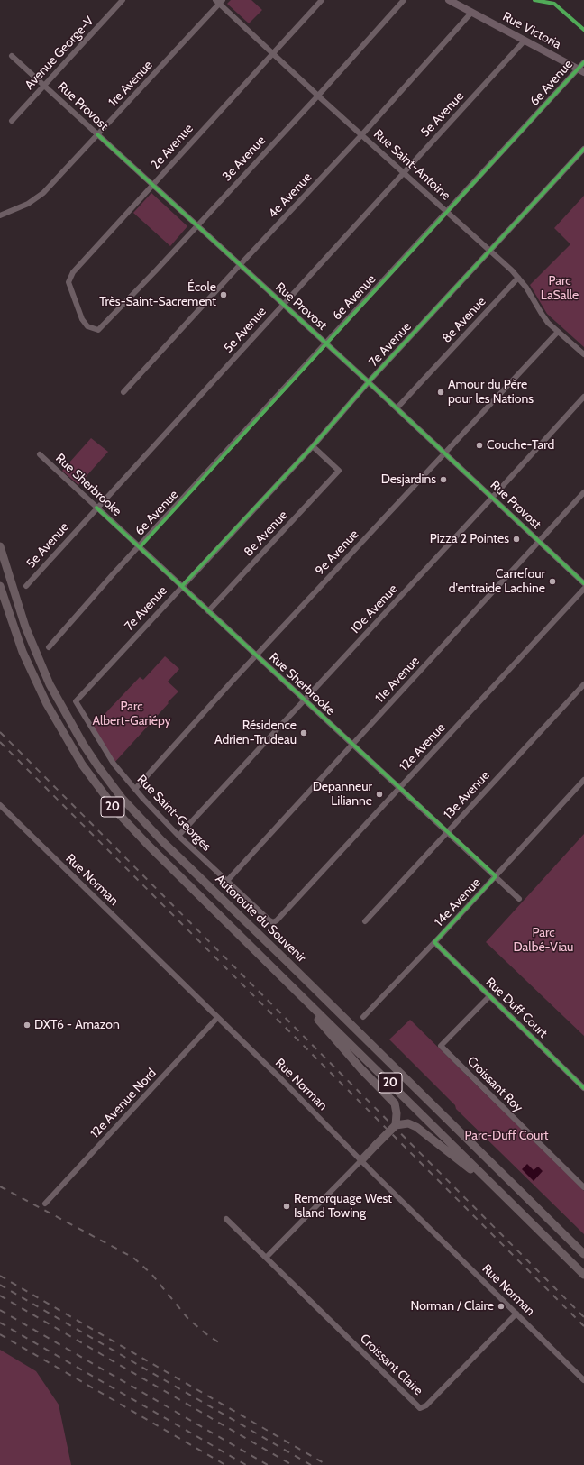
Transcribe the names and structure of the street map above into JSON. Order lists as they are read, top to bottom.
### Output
{
  "streets": {
    "highway": ["20", "Autoroute du Souvenir"],
    "main road": ["Rue Victoria"],
    "street": [
      "Avenue George-V",
      "6e Avenue",
      "1re Avenue",
      "Rue Provost",
      "5e Avenue",
      "2e Avenue",
      "3e Avenue",
      "Rue Saint-Antoine",
      "4e Avenue",
      "8e Avenue",
      "7e Avenue",
      "Rue Sherbrooke",
      "9e Avenue",
      "10e Avenue",
      "11e Avenue",
      "12e Avenue",
      "13e Avenue",
      "Rue Saint-Georges",
      "Rue Norman",
      "14e Avenue",
      "Rue Duff Court",
      "Croissant Roy",
      "12e Avenue Nord",
      "Croissant Claire"
    ]
  },
  "crossings": [
    ["Rue Victoria", "6e Avenue"],
    ["Rue Victoria", "5e Avenue"],
    ["Rue Victoria", "4e Avenue"],
    ["Avenue George-V", "Rue Provost"],
    ["6e Avenue", "Rue Provost"],
    ["6e Avenue", "Rue Saint-Antoine"],
    ["6e Avenue", "Rue Sherbrooke"],
    ["1re Avenue", "Rue Provost"],
    ["1re Avenue", "Rue Saint-Antoine"],
    ["Rue Provost", "5e Avenue"],
    ["Rue Provost", "2e Avenue"],
    ["Rue Provost", "3e Avenue"],
    ["Rue Provost", "4e Avenue"],
    ["Rue Provost", "8e Avenue"],
    ["Rue Provost", "7e Avenue"],
    ["Rue Provost", "9e Avenue"],
    ["Rue Provost", "10e Avenue"],
    ["Rue Provost", "11e Avenue"],
    ["5e Avenue", "Rue Saint-Antoine"],
    ["5e Avenue", "Rue Sherbrooke"],
    ["2e Avenue", "3e Avenue"],
    ["2e Avenue", "Rue Saint-Antoine"],
    ["3e Avenue", "Rue Saint-Antoine"],
    ["Rue Saint-Antoine", "4e Avenue"],
    ["Rue Saint-Antoine", "8e Avenue"],
    ["Rue Saint-Antoine", "7e Avenue"],
    ["Rue Saint-Antoine", "9e Avenue"],
    ["8e Avenue", "7e Avenue"],
    ["8e Avenue", "Rue Sherbrooke"],
    ["7e Avenue", "Rue Sherbrooke"],
    ["7e Avenue", "Rue Saint-Georges"],
    ["Rue Sherbrooke", "9e Avenue"],
    ["Rue Sherbrooke", "10e Avenue"],
    ["Rue Sherbrooke", "11e Avenue"],
    ["Rue Sherbrooke", "12e Avenue"],
    ["Rue Sherbrooke", "13e Avenue"],
    ["Rue Sherbrooke", "14e Avenue"],
    ["9e Avenue", "Rue Saint-Georges"],
    ["10e Avenue", "Rue Saint-Georges"],
    ["11e Avenue", "Rue Saint-Georges"],
    ["12e Avenue", "Rue Saint-Georges"],
    ["Rue Norman", "12e Avenue Nord"],
    ["Rue Norman", "Croissant Claire"],
    ["14e Avenue", "Rue Duff Court"],
    ["Rue Duff Court", "Croissant Roy"]
  ],
  "parks": [
    "Parc LaSalle",
    "Parc Albert-Gariépy",
    "Parc Dalbé-Viau",
    "Parc-Duff Court"
  ],
  "places": [
    "École Très-Saint-Sacrement",
    "Amour du Père pour les Nations",
    "Couche-Tard",
    "Desjardins",
    "Pizza 2 Pointes",
    "Carrefour d'entraide Lachine",
    "Résidence Adrien-Trudeau",
    "Depanneur Lilianne",
    "DXT6 - Amazon",
    "Remorquage West Island Towing",
    "Norman / Claire"
  ]
}
